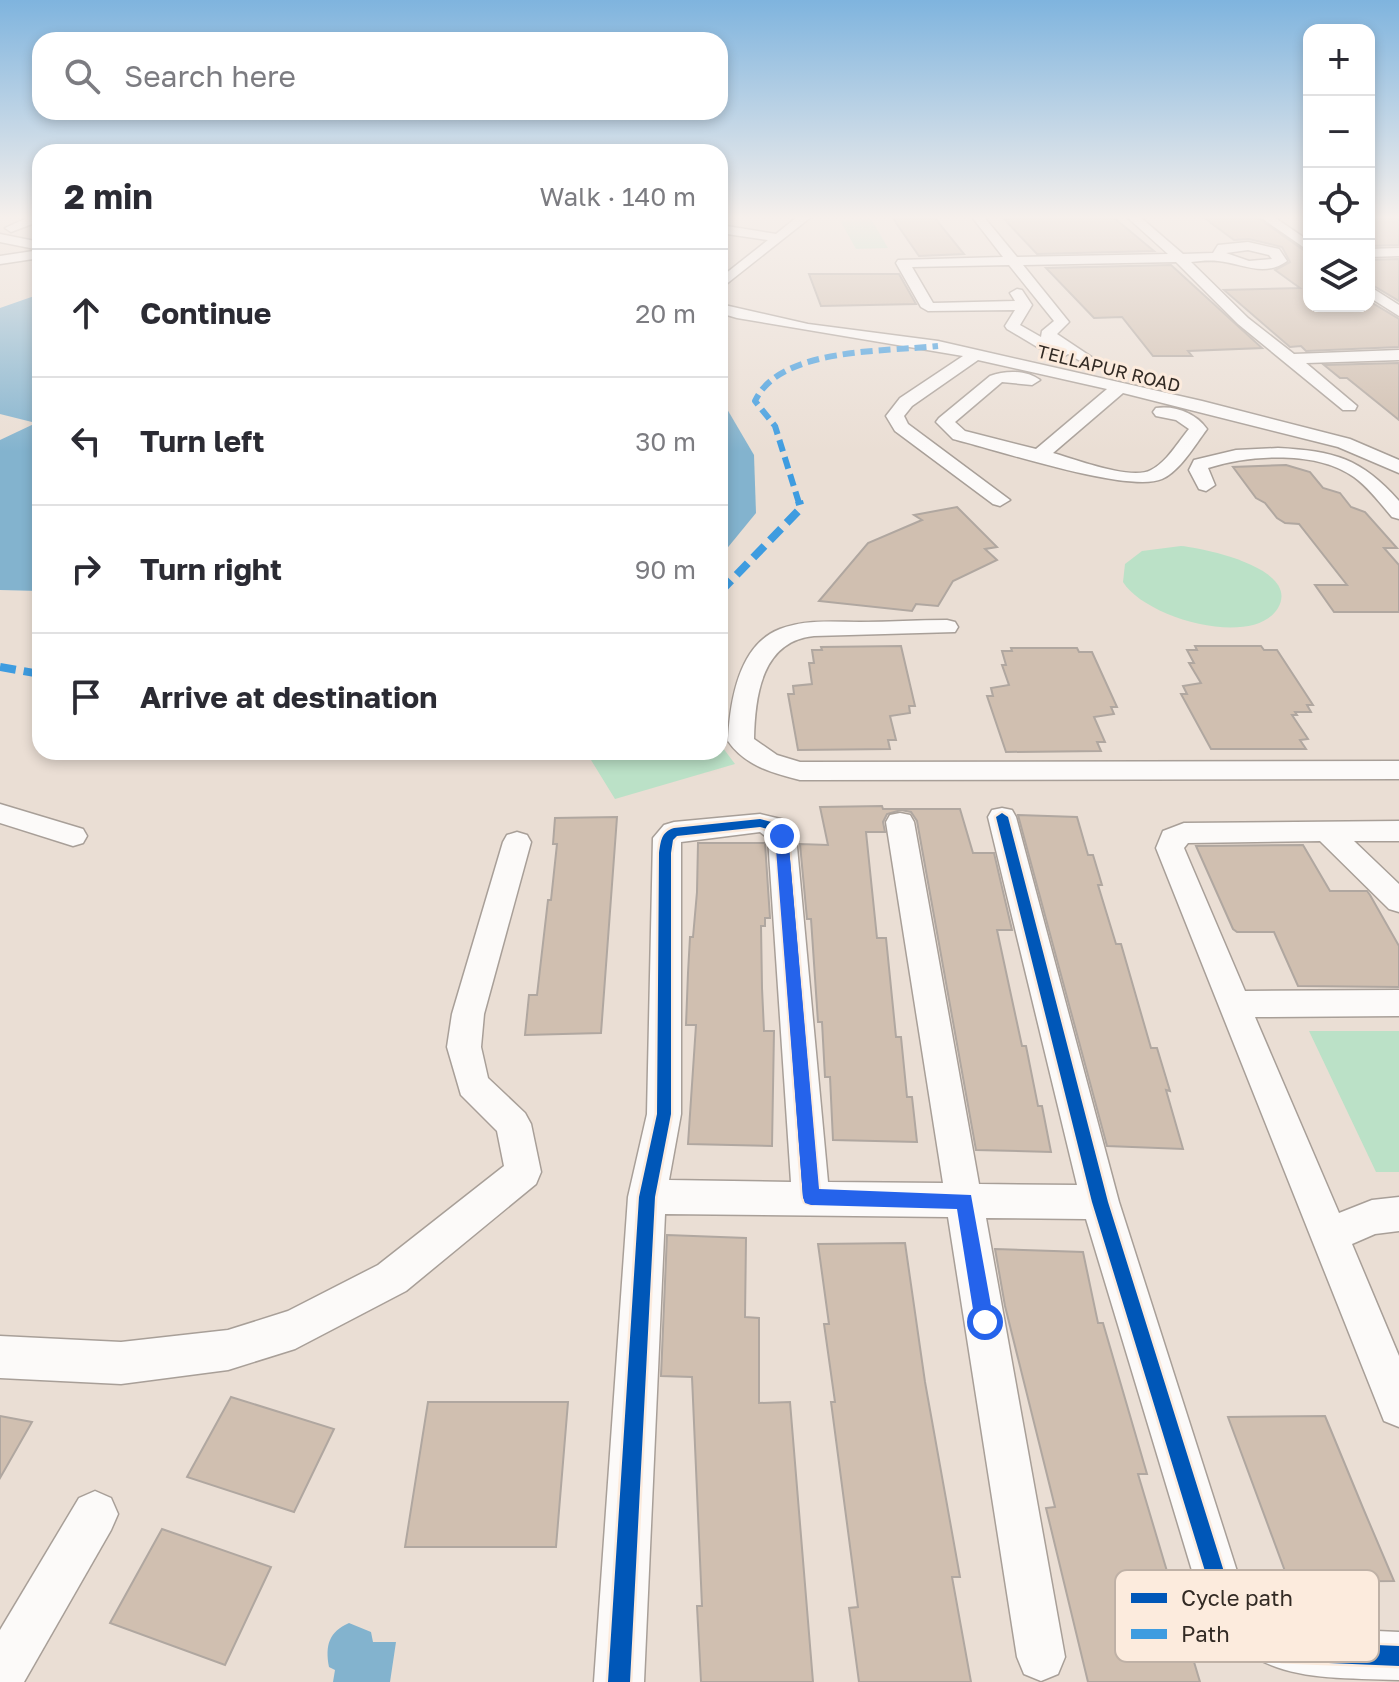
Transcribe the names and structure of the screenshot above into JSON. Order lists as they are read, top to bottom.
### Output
{
  "streets": {
    "street": ["TELLAPUR ROAD"]
  },
  "legend": ["Cycle path", "Path"],
  "page": {
    "map_buttons": ["+", "−"],
    "search": "Search here",
    "heading": ["2 min", "Walk · 140 m"],
    "list": [
      ["Continue", "20 m"],
      ["Turn left", "30 m"],
      ["Turn right", "90 m"],
      "Arrive at destination"
    ]
  }
}
